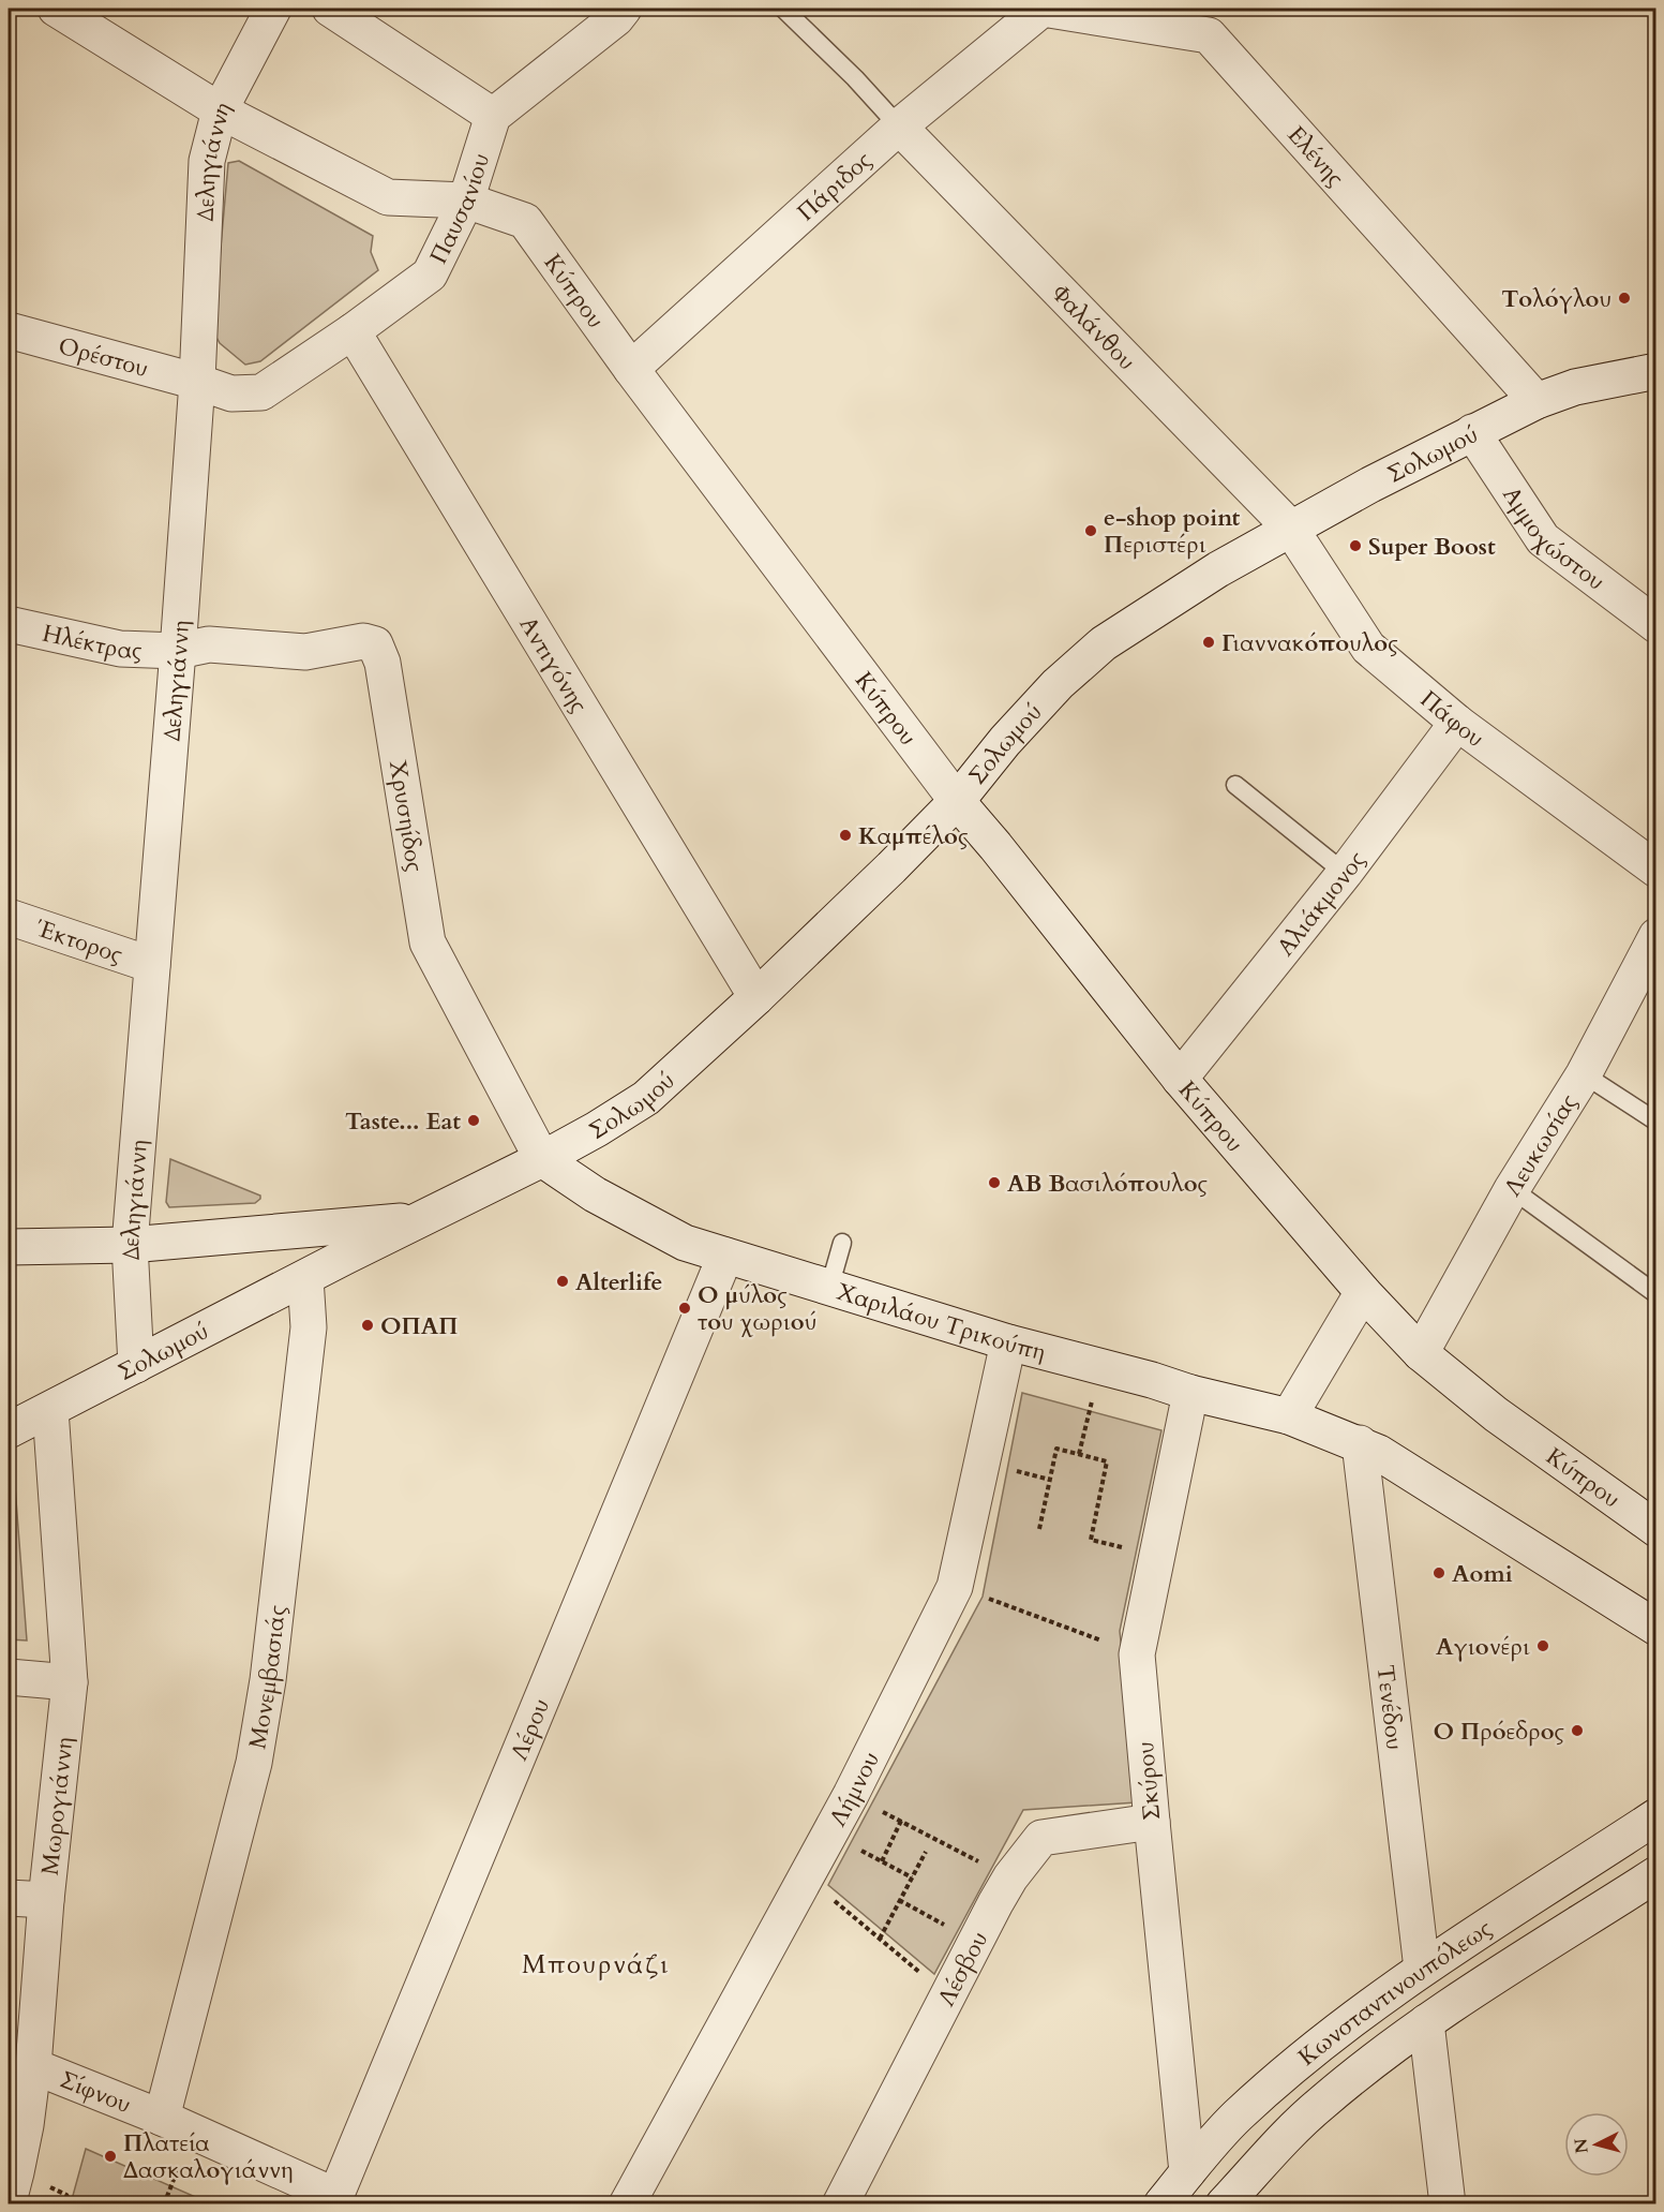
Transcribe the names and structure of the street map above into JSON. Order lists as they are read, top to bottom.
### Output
{
  "streets": {
    "street": [
      "Ελένης",
      "Δεληγιάννη",
      "Πάριδος",
      "Παυσανίου",
      "Κύπρου",
      "Φαλάνθου",
      "Ορέστου",
      "Σολωμού",
      "Αμμοχώστου",
      "Ηλέκτρας",
      "Αντιγόνης",
      "Πάφου",
      "Χρυσηίδος",
      "Αλιάκμονος",
      "Έκτορος",
      "Λευκωσίας",
      "Χαριλάου Τρικούπη",
      "Μονεμβασιάς",
      "Τενέδου",
      "Λέρου",
      "Σκύρου",
      "Λήμνου",
      "Μωρογιάννη",
      "Λέσβου",
      "Κωνσταντινουπόλεως",
      "Σίφνου"
    ]
  },
  "crossings": [
    ["Ελένης", "Πάριδος"],
    ["Ελένης", "Σολωμού"],
    ["Δεληγιάννη", "Παυσανίου"],
    ["Δεληγιάννη", "Κύπρου"],
    ["Δεληγιάννη", "Ορέστου"],
    ["Δεληγιάννη", "Σολωμού"],
    ["Δεληγιάννη", "Ηλέκτρας"],
    ["Δεληγιάννη", "Χρυσηίδος"],
    ["Δεληγιάννη", "Έκτορος"],
    ["Πάριδος", "Κύπρου"],
    ["Πάριδος", "Φαλάνθου"],
    ["Παυσανίου", "Κύπρου"],
    ["Παυσανίου", "Ορέστου"],
    ["Παυσανίου", "Αντιγόνης"],
    ["Κύπρου", "Σολωμού"],
    ["Κύπρου", "Αλιάκμονος"],
    ["Κύπρου", "Λευκωσίας"],
    ["Φαλάνθου", "Σολωμού"],
    ["Φαλάνθου", "Πάφου"],
    ["Σολωμού", "Αμμοχώστου"],
    ["Σολωμού", "Αντιγόνης"],
    ["Σολωμού", "Πάφου"],
    ["Σολωμού", "Χρυσηίδος"],
    ["Σολωμού", "Χαριλάου Τρικούπη"],
    ["Σολωμού", "Μονεμβασιάς"],
    ["Σολωμού", "Μωρογιάννη"],
    ["Ηλέκτρας", "Χρυσηίδος"],
    ["Πάφου", "Αλιάκμονος"],
    ["Χρυσηίδος", "Χαριλάου Τρικούπη"],
    ["Χαριλάου Τρικούπη", "Τενέδου"],
    ["Χαριλάου Τρικούπη", "Λέρου"],
    ["Χαριλάου Τρικούπη", "Σκύρου"],
    ["Χαριλάου Τρικούπη", "Λήμνου"],
    ["Μονεμβασιάς", "Σίφνου"],
    ["Τενέδου", "Κωνσταντινουπόλεως"],
    ["Λέρου", "Σίφνου"],
    ["Σκύρου", "Λέσβου"],
    ["Σκύρου", "Κωνσταντινουπόλεως"],
    ["Μωρογιάννη", "Σίφνου"]
  ],
  "districts": ["Μπουρνάζι"],
  "places": [
    "Τολόγλου",
    "e-shop point Περιστέρι",
    "Super Boost",
    "Γιαννακόπουλος",
    "Καμπέλος",
    "Taste... Eat",
    "ΑΒ Βασιλόπουλος",
    "Alterlife",
    "Ο μύλος του χωριού",
    "ΟΠΑΠ",
    "Aomi",
    "Αγιονέρι",
    "Ο Πρόεδρος",
    "Πλατεία Δασκαλογιάννη"
  ],
  "north": "left"
}
